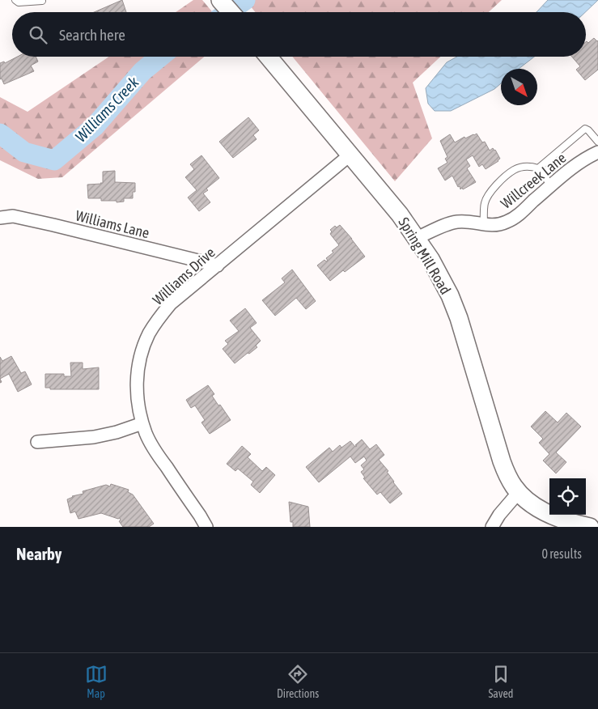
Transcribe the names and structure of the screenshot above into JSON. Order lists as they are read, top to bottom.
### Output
{
  "streets": {
    "street": [
      "Willcreek Lane",
      "Williams Lane",
      "Spring Mill Road",
      "Williams Drive"
    ]
  },
  "crossings": [
    ["Willcreek Lane", "Spring Mill Road"],
    ["Williams Lane", "Williams Drive"],
    ["Spring Mill Road", "Williams Drive"]
  ],
  "water": ["Williams Creek"],
  "north": "bottom right",
  "page": {
    "search": "Search here",
    "heading": ["Nearby", "0 results"],
    "nav": ["Map", "Directions", "Saved"]
  }
}
